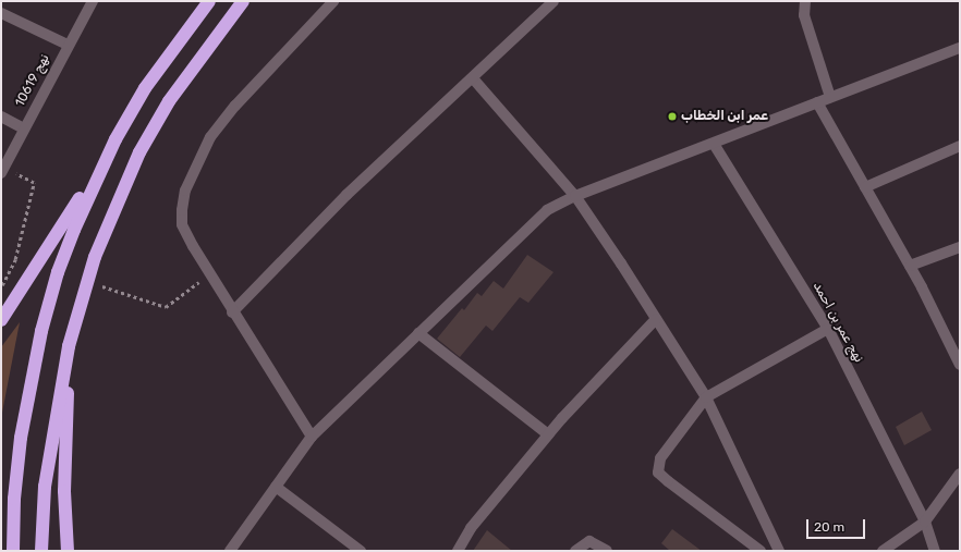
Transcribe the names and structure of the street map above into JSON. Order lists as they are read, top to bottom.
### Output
{
  "streets": {
    "street": ["نهج 10619", "نهج عمر بن احمد"]
  },
  "places": ["عمر ابن الخطاب"],
  "scale_bar": "20 m"
}
